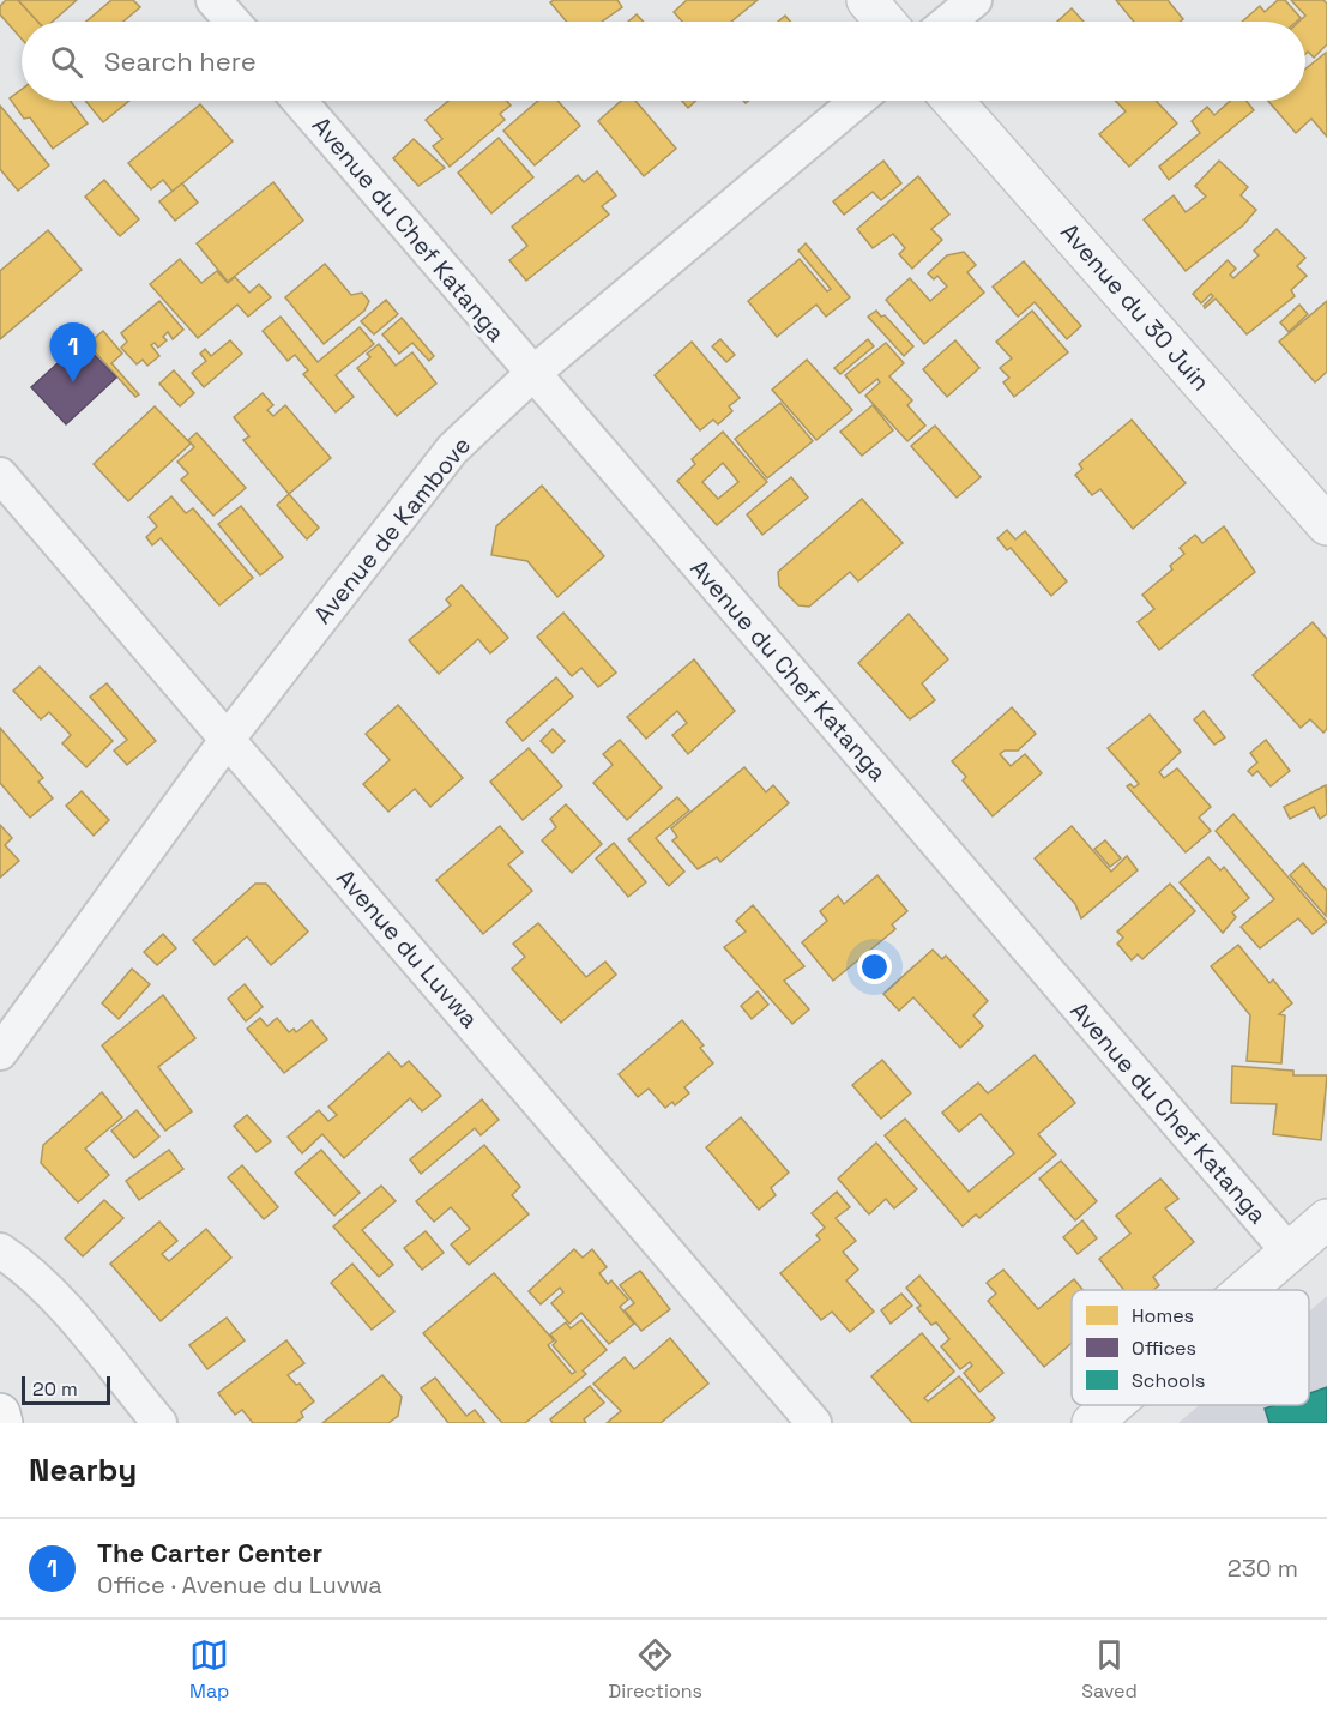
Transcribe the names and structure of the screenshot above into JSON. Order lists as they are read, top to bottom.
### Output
{
  "streets": {
    "street": [
      "Avenue du Chef Katanga",
      "Avenue du 30 Juin",
      "Avenue de Kambove",
      "Avenue du Luvwa"
    ]
  },
  "crossings": [
    ["Avenue du Chef Katanga", "Avenue de Kambove"],
    ["Avenue de Kambove", "Avenue du Luvwa"]
  ],
  "legend": ["Homes", "Offices", "Schools"],
  "scale_bar": "20 m",
  "page": {
    "search": "Search here",
    "pins": "1",
    "scale": "20 m",
    "heading": "Nearby",
    "list": [
      {
        "mark": "1",
        "name": "The Carter Center",
        "note": "Office · Avenue du Luvwa",
        "value": "230 m"
      }
    ],
    "nav": ["Map", "Directions", "Saved"]
  }
}
